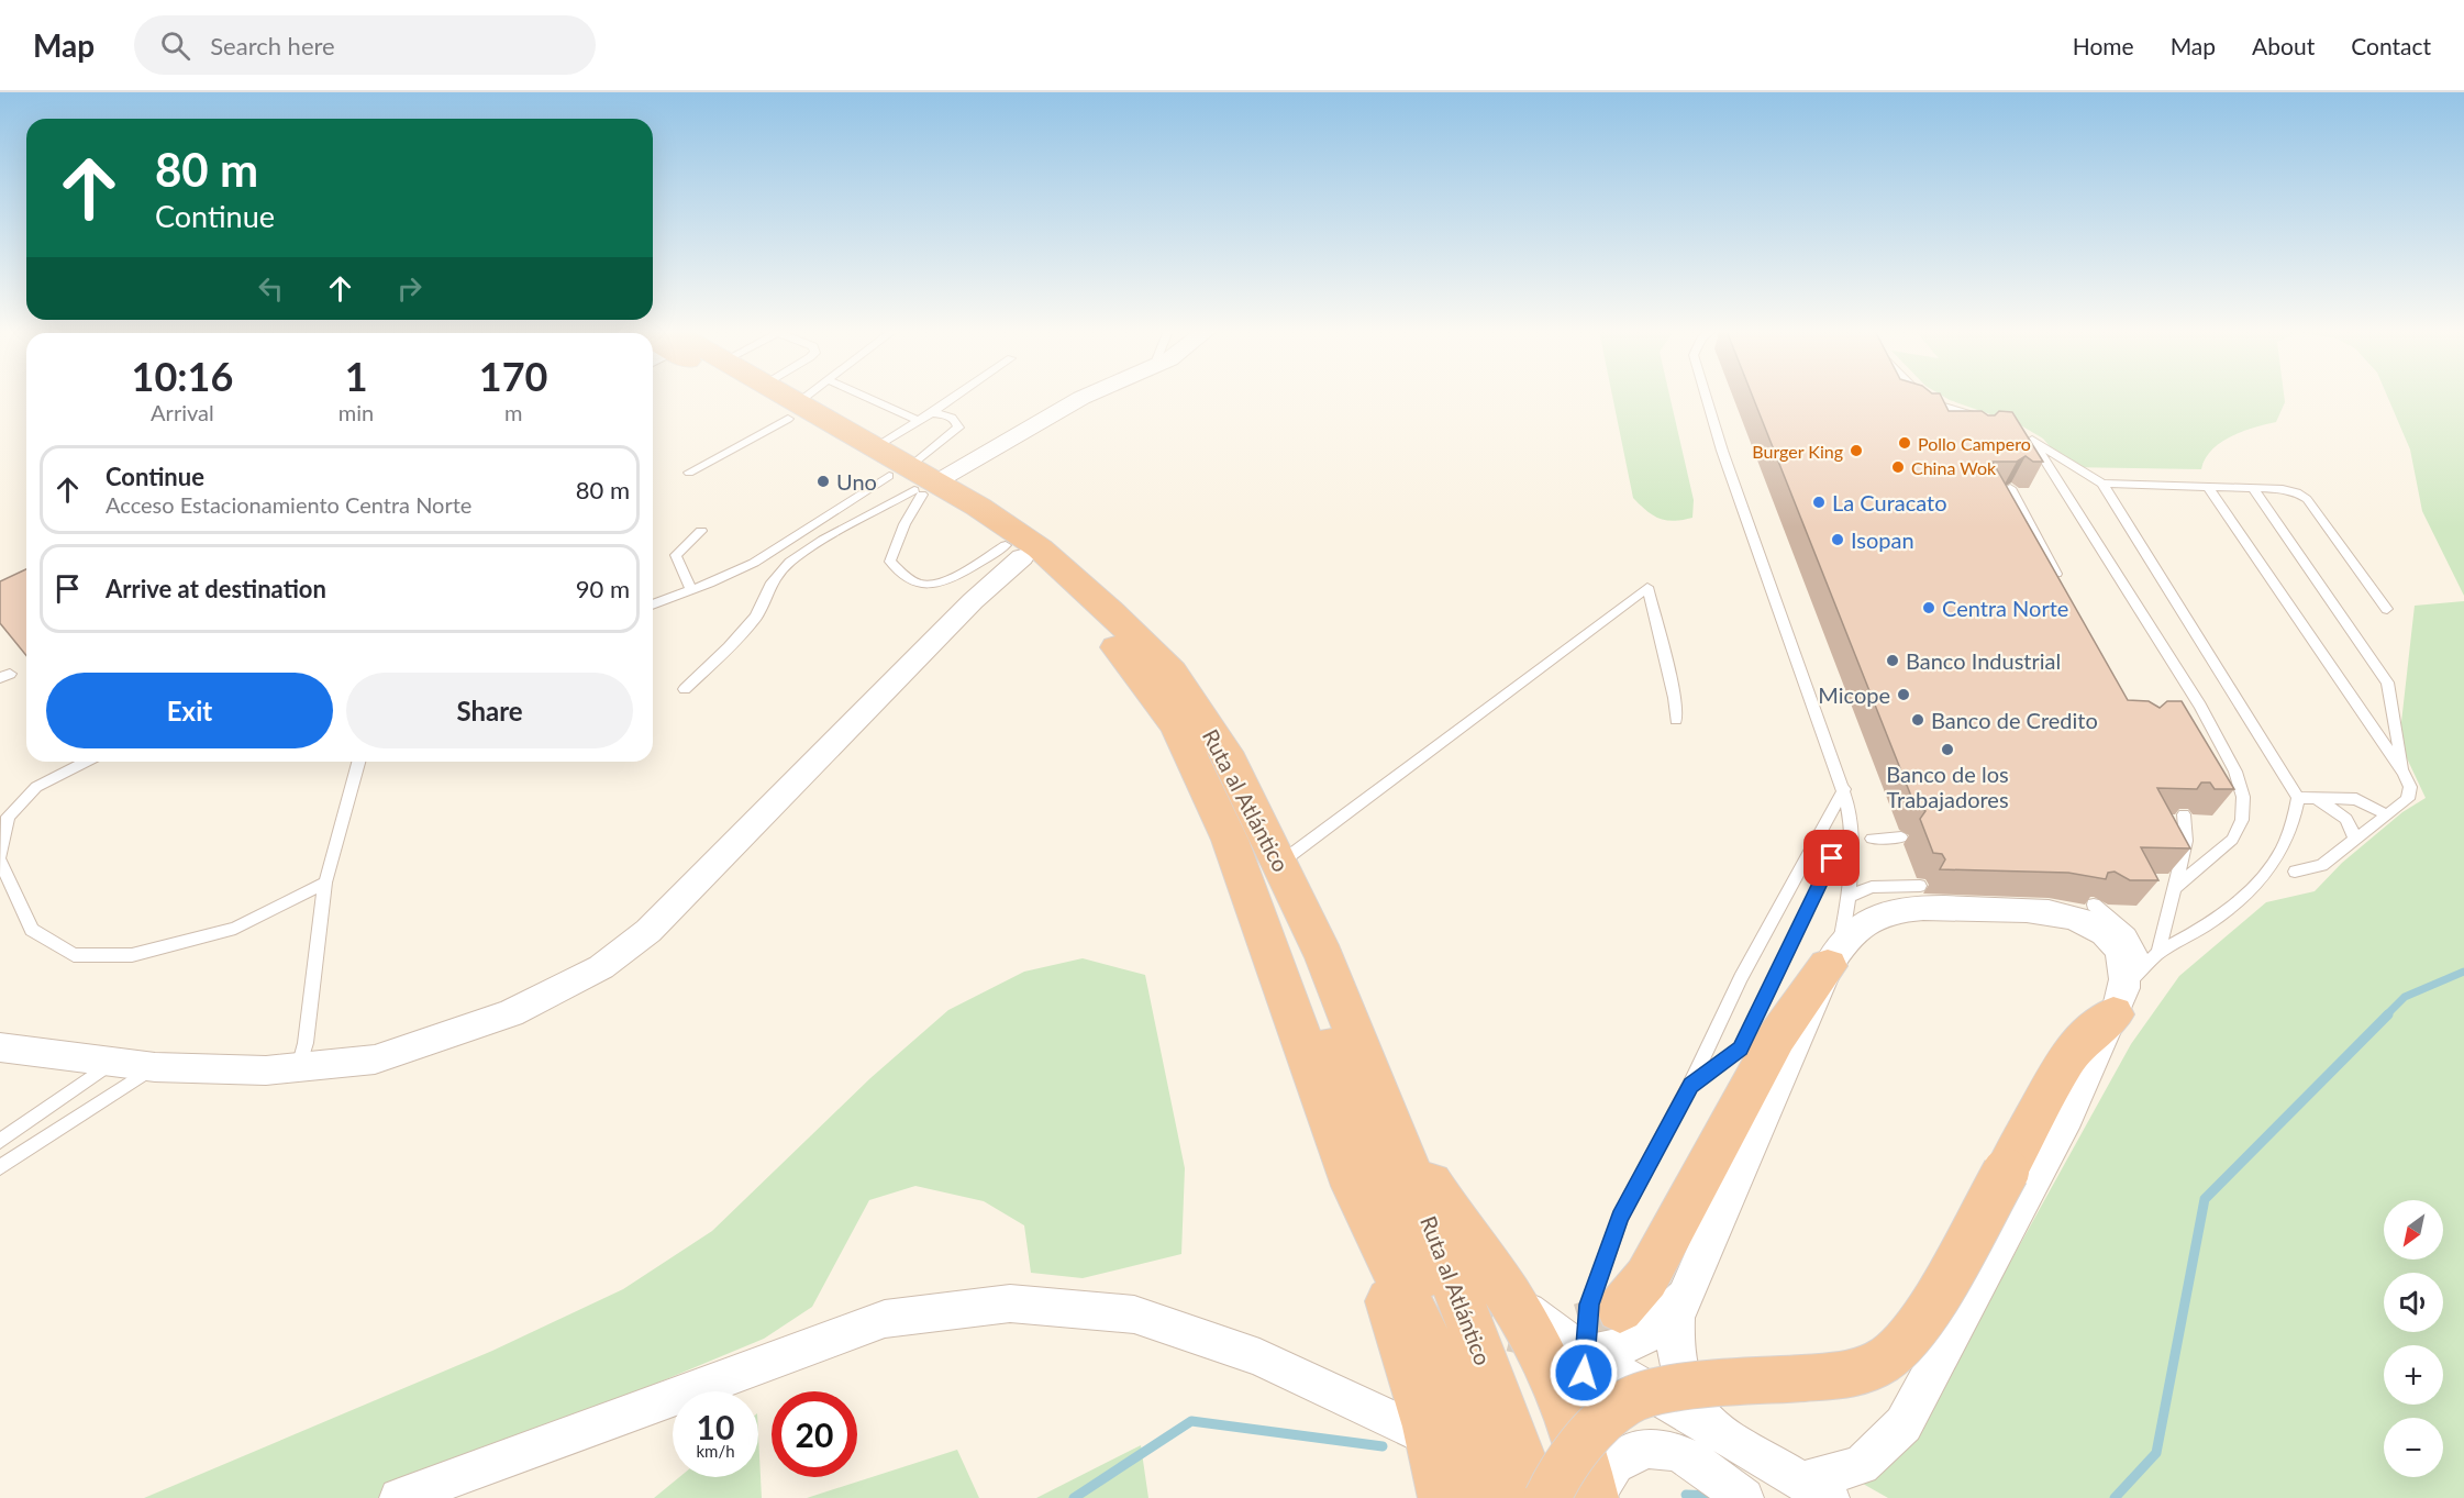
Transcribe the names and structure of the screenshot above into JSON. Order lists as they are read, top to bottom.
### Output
{
  "streets": {
    "highway": ["Ruta al Atlántico"]
  },
  "places": [
    "Pollo Campero",
    "Burger King",
    "China Wok",
    "Uno",
    "La Curacato",
    "Isopan",
    "Centra Norte",
    "Banco Industrial",
    "Micope",
    "Banco de Credito",
    "Banco de los Trabajadores"
  ],
  "north": "bottom left",
  "page": {
    "header": "Map",
    "search": "Search here",
    "nav": [
      "Home",
      "Map",
      "About",
      "Contact"
    ],
    "turn": ["80 m", "Continue"],
    "eta": [
      "10:16",
      "Arrival",
      "1",
      "min",
      "170",
      "m"
    ],
    "list": [
      {
        "name": "Continue",
        "note": "Acceso Estacionamiento Centra Norte",
        "value": "80 m"
      },
      {
        "name": "Arrive at destination",
        "value": "90 m"
      }
    ],
    "buttons": ["Exit", "Share"],
    "map_buttons": ["+", "−"],
    "speed": "10 km/h",
    "limit": "20"
  }
}
